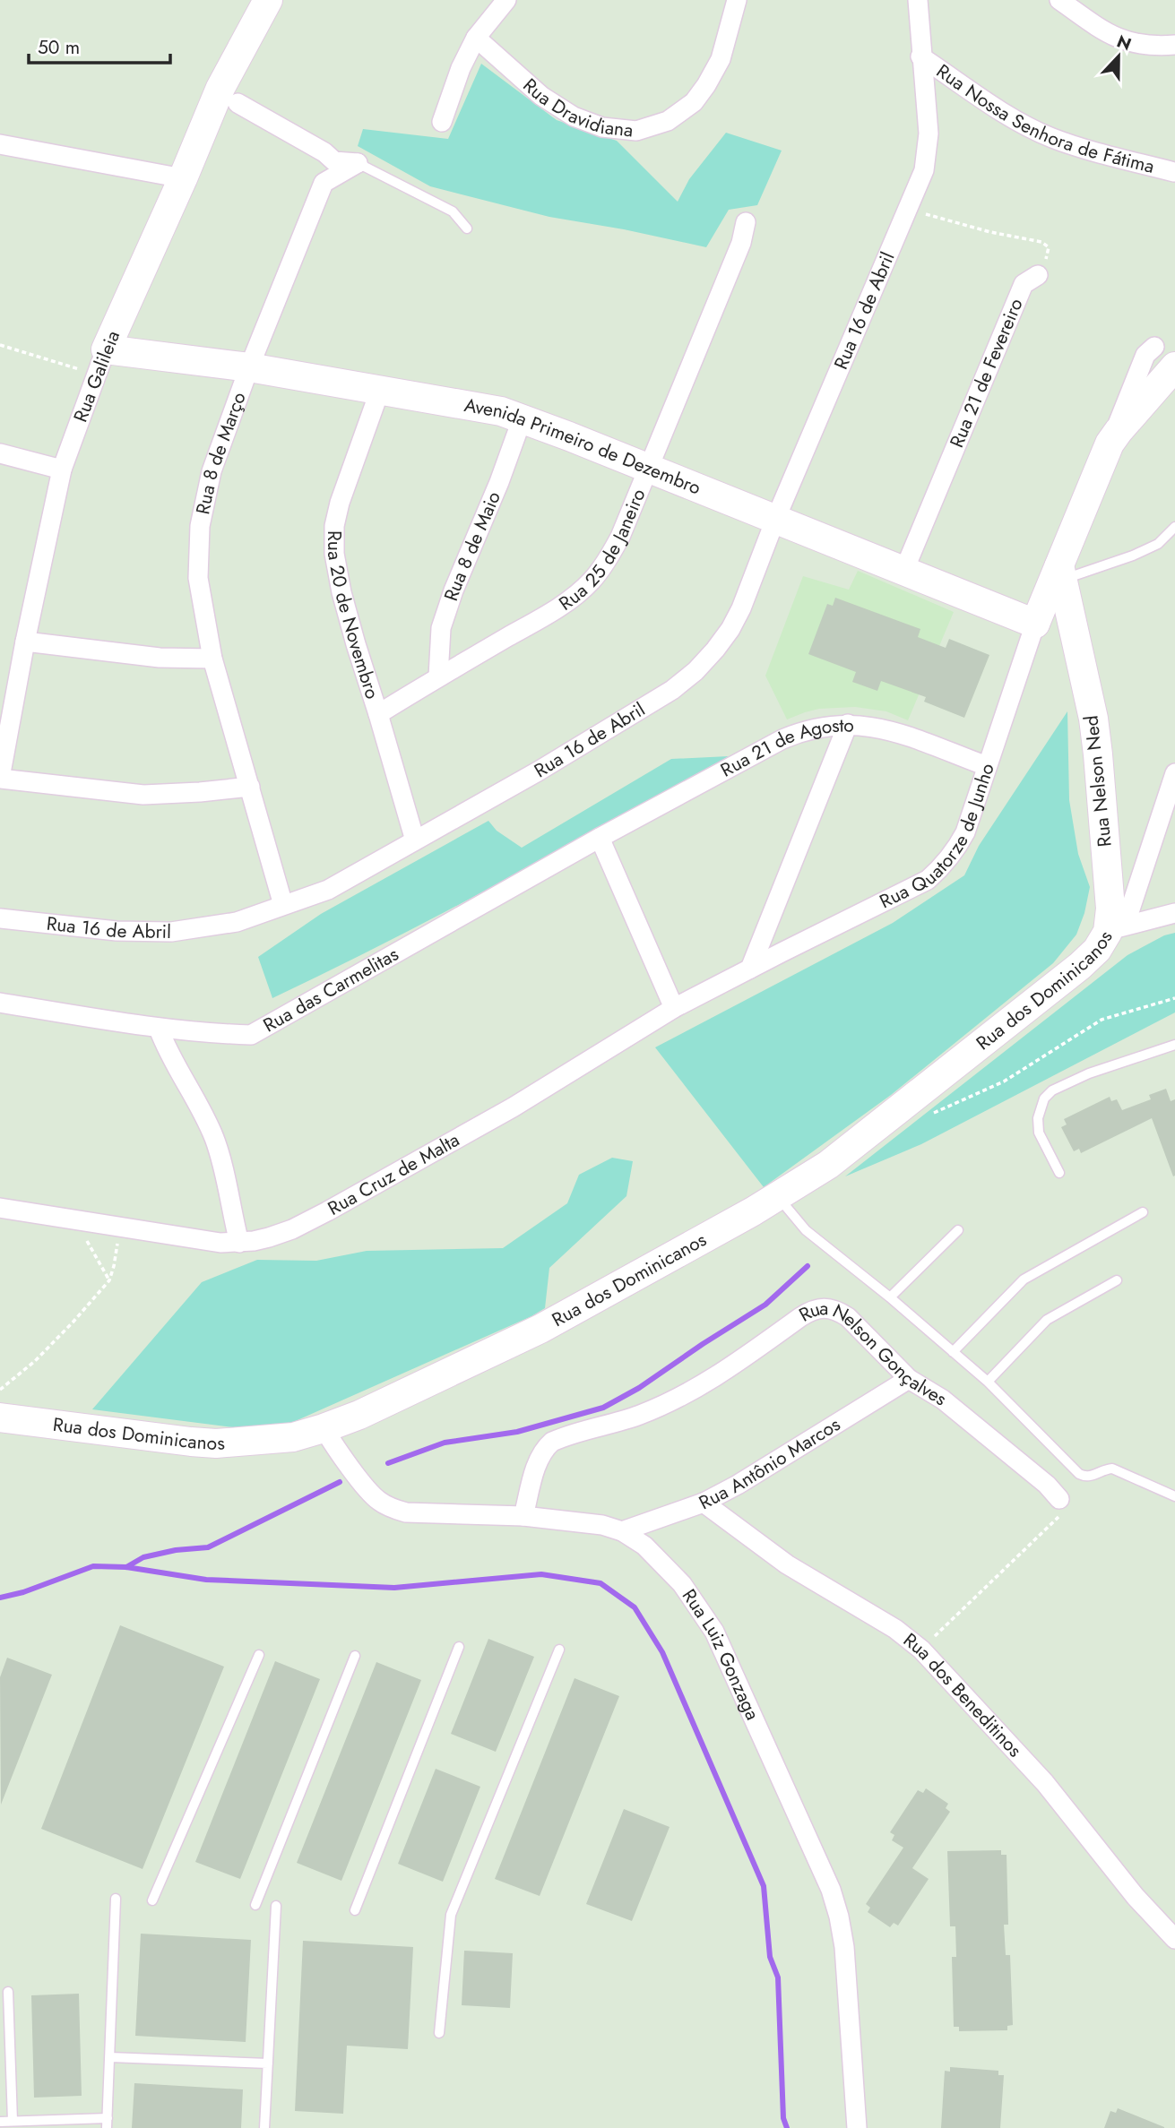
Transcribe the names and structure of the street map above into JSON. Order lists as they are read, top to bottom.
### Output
{
  "streets": {
    "street": [
      "Rua Dravidiana",
      "Rua Nossa Senhora de Fátima",
      "Rua 16 de Abril",
      "Rua 21 de Fevereiro",
      "Rua Galileia",
      "Avenida Primeiro de Dezembro",
      "Rua 8 de Março",
      "Rua 8 de Maio",
      "Rua 25 de Janeiro",
      "Rua 20 de Novembro",
      "Rua 21 de Agosto",
      "Rua Nelson Ned",
      "Rua Quatorze de Junho",
      "Rua das Carmelitas",
      "Rua dos Dominicanos",
      "Rua Cruz de Malta",
      "Rua Nelson Gonçalves",
      "Rua Antônio Marcos",
      "Rua Luiz Gonzaga",
      "Rua dos Beneditinos"
    ]
  },
  "crossings": [
    ["Rua Nossa Senhora de Fátima", "Rua 16 de Abril"],
    ["Rua 16 de Abril", "Avenida Primeiro de Dezembro"],
    ["Rua 16 de Abril", "Rua 8 de Março"],
    ["Rua 16 de Abril", "Rua 20 de Novembro"],
    ["Rua 21 de Fevereiro", "Avenida Primeiro de Dezembro"],
    ["Rua Galileia", "Avenida Primeiro de Dezembro"],
    ["Avenida Primeiro de Dezembro", "Rua 8 de Março"],
    ["Avenida Primeiro de Dezembro", "Rua 8 de Maio"],
    ["Avenida Primeiro de Dezembro", "Rua 25 de Janeiro"],
    ["Avenida Primeiro de Dezembro", "Rua 20 de Novembro"],
    ["Avenida Primeiro de Dezembro", "Rua Quatorze de Junho"],
    ["Rua 8 de Maio", "Rua 25 de Janeiro"],
    ["Rua 25 de Janeiro", "Rua 20 de Novembro"],
    ["Rua 21 de Agosto", "Rua Quatorze de Junho"],
    ["Rua 21 de Agosto", "Rua das Carmelitas"],
    ["Rua Nelson Ned", "Rua dos Dominicanos"],
    ["Rua Quatorze de Junho", "Rua Cruz de Malta"],
    ["Rua dos Dominicanos", "Rua Luiz Gonzaga"],
    ["Rua Nelson Gonçalves", "Rua Antônio Marcos"],
    ["Rua Nelson Gonçalves", "Rua Luiz Gonzaga"],
    ["Rua Antônio Marcos", "Rua Luiz Gonzaga"],
    ["Rua Antônio Marcos", "Rua dos Beneditinos"]
  ],
  "scale_bar": "50 m",
  "north": "top"
}
